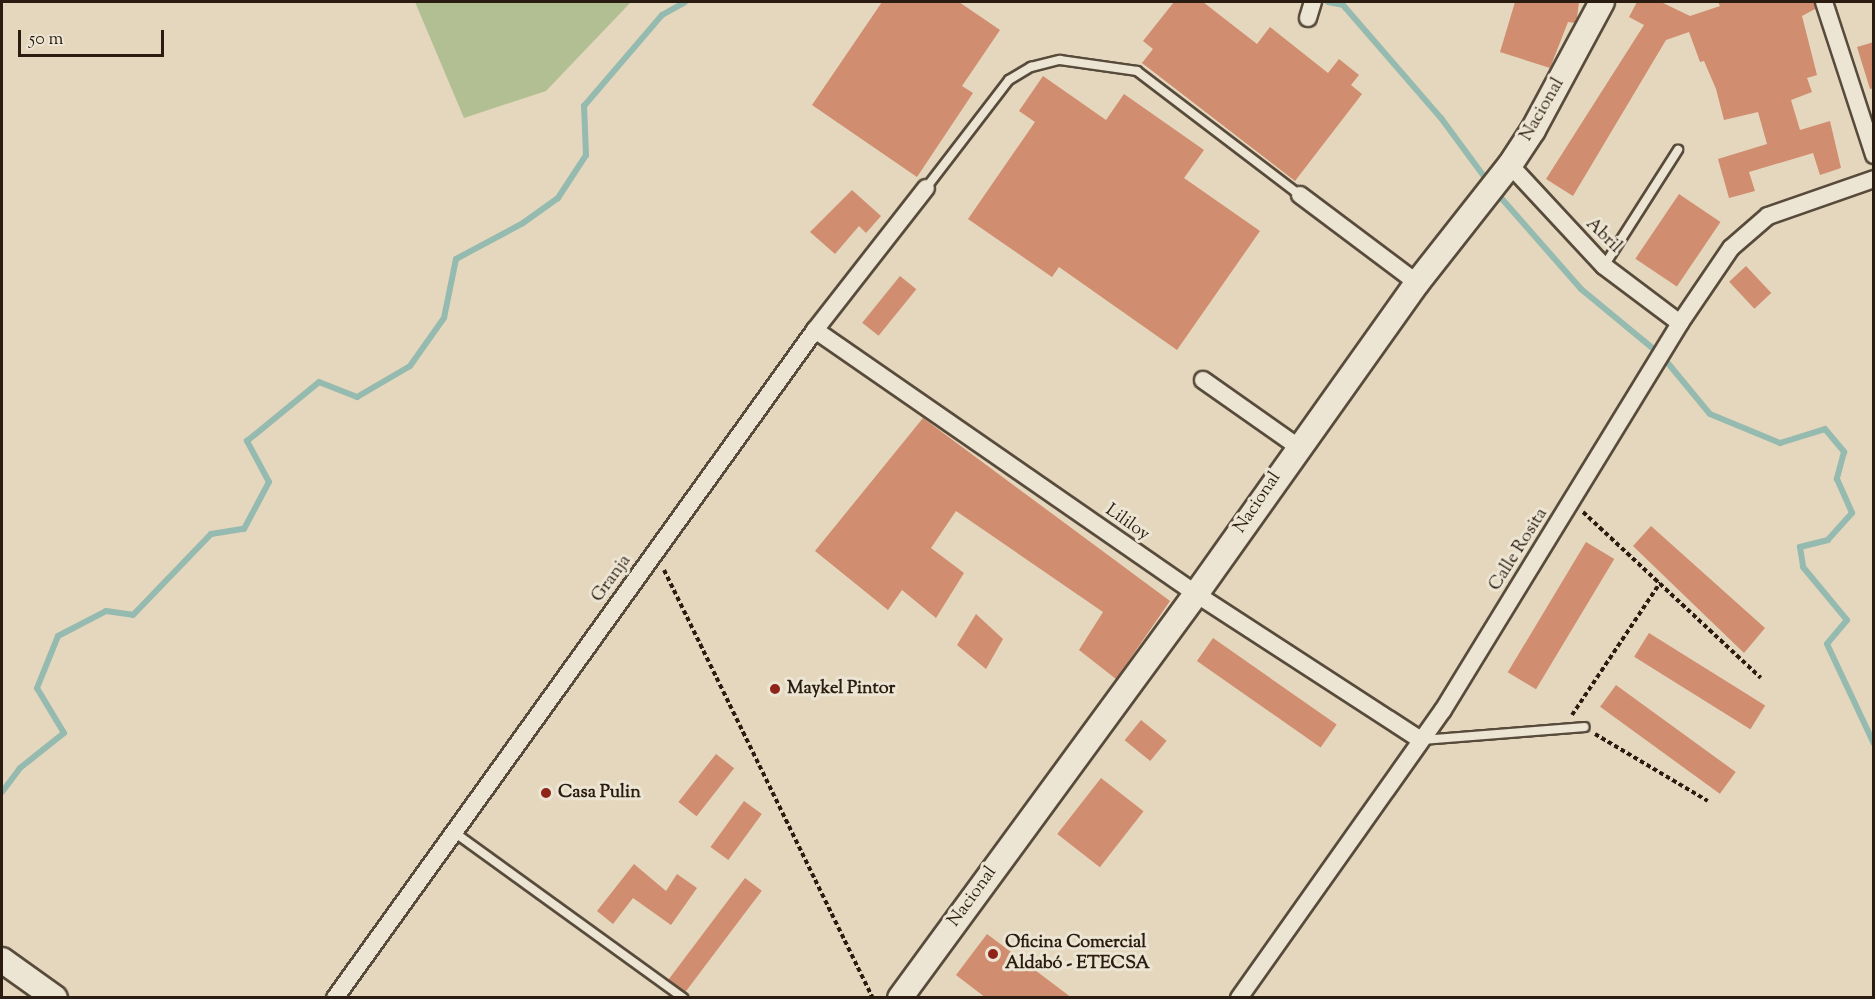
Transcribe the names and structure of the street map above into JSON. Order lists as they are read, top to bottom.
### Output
{
  "streets": {
    "street": [
      "Nacional",
      "Abril",
      "Lililoy",
      "Calle Rosita",
      "Granja"
    ]
  },
  "crossings": [
    ["Nacional", "Abril"],
    ["Nacional", "Lililoy"],
    ["Abril", "Calle Rosita"],
    ["Lililoy", "Calle Rosita"],
    ["Lililoy", "Granja"]
  ],
  "places": ["Maykel Pintor", "Casa Pulin", "Oficina Comercial Aldabó - ETECSA"],
  "scale_bar": "50 m"
}
